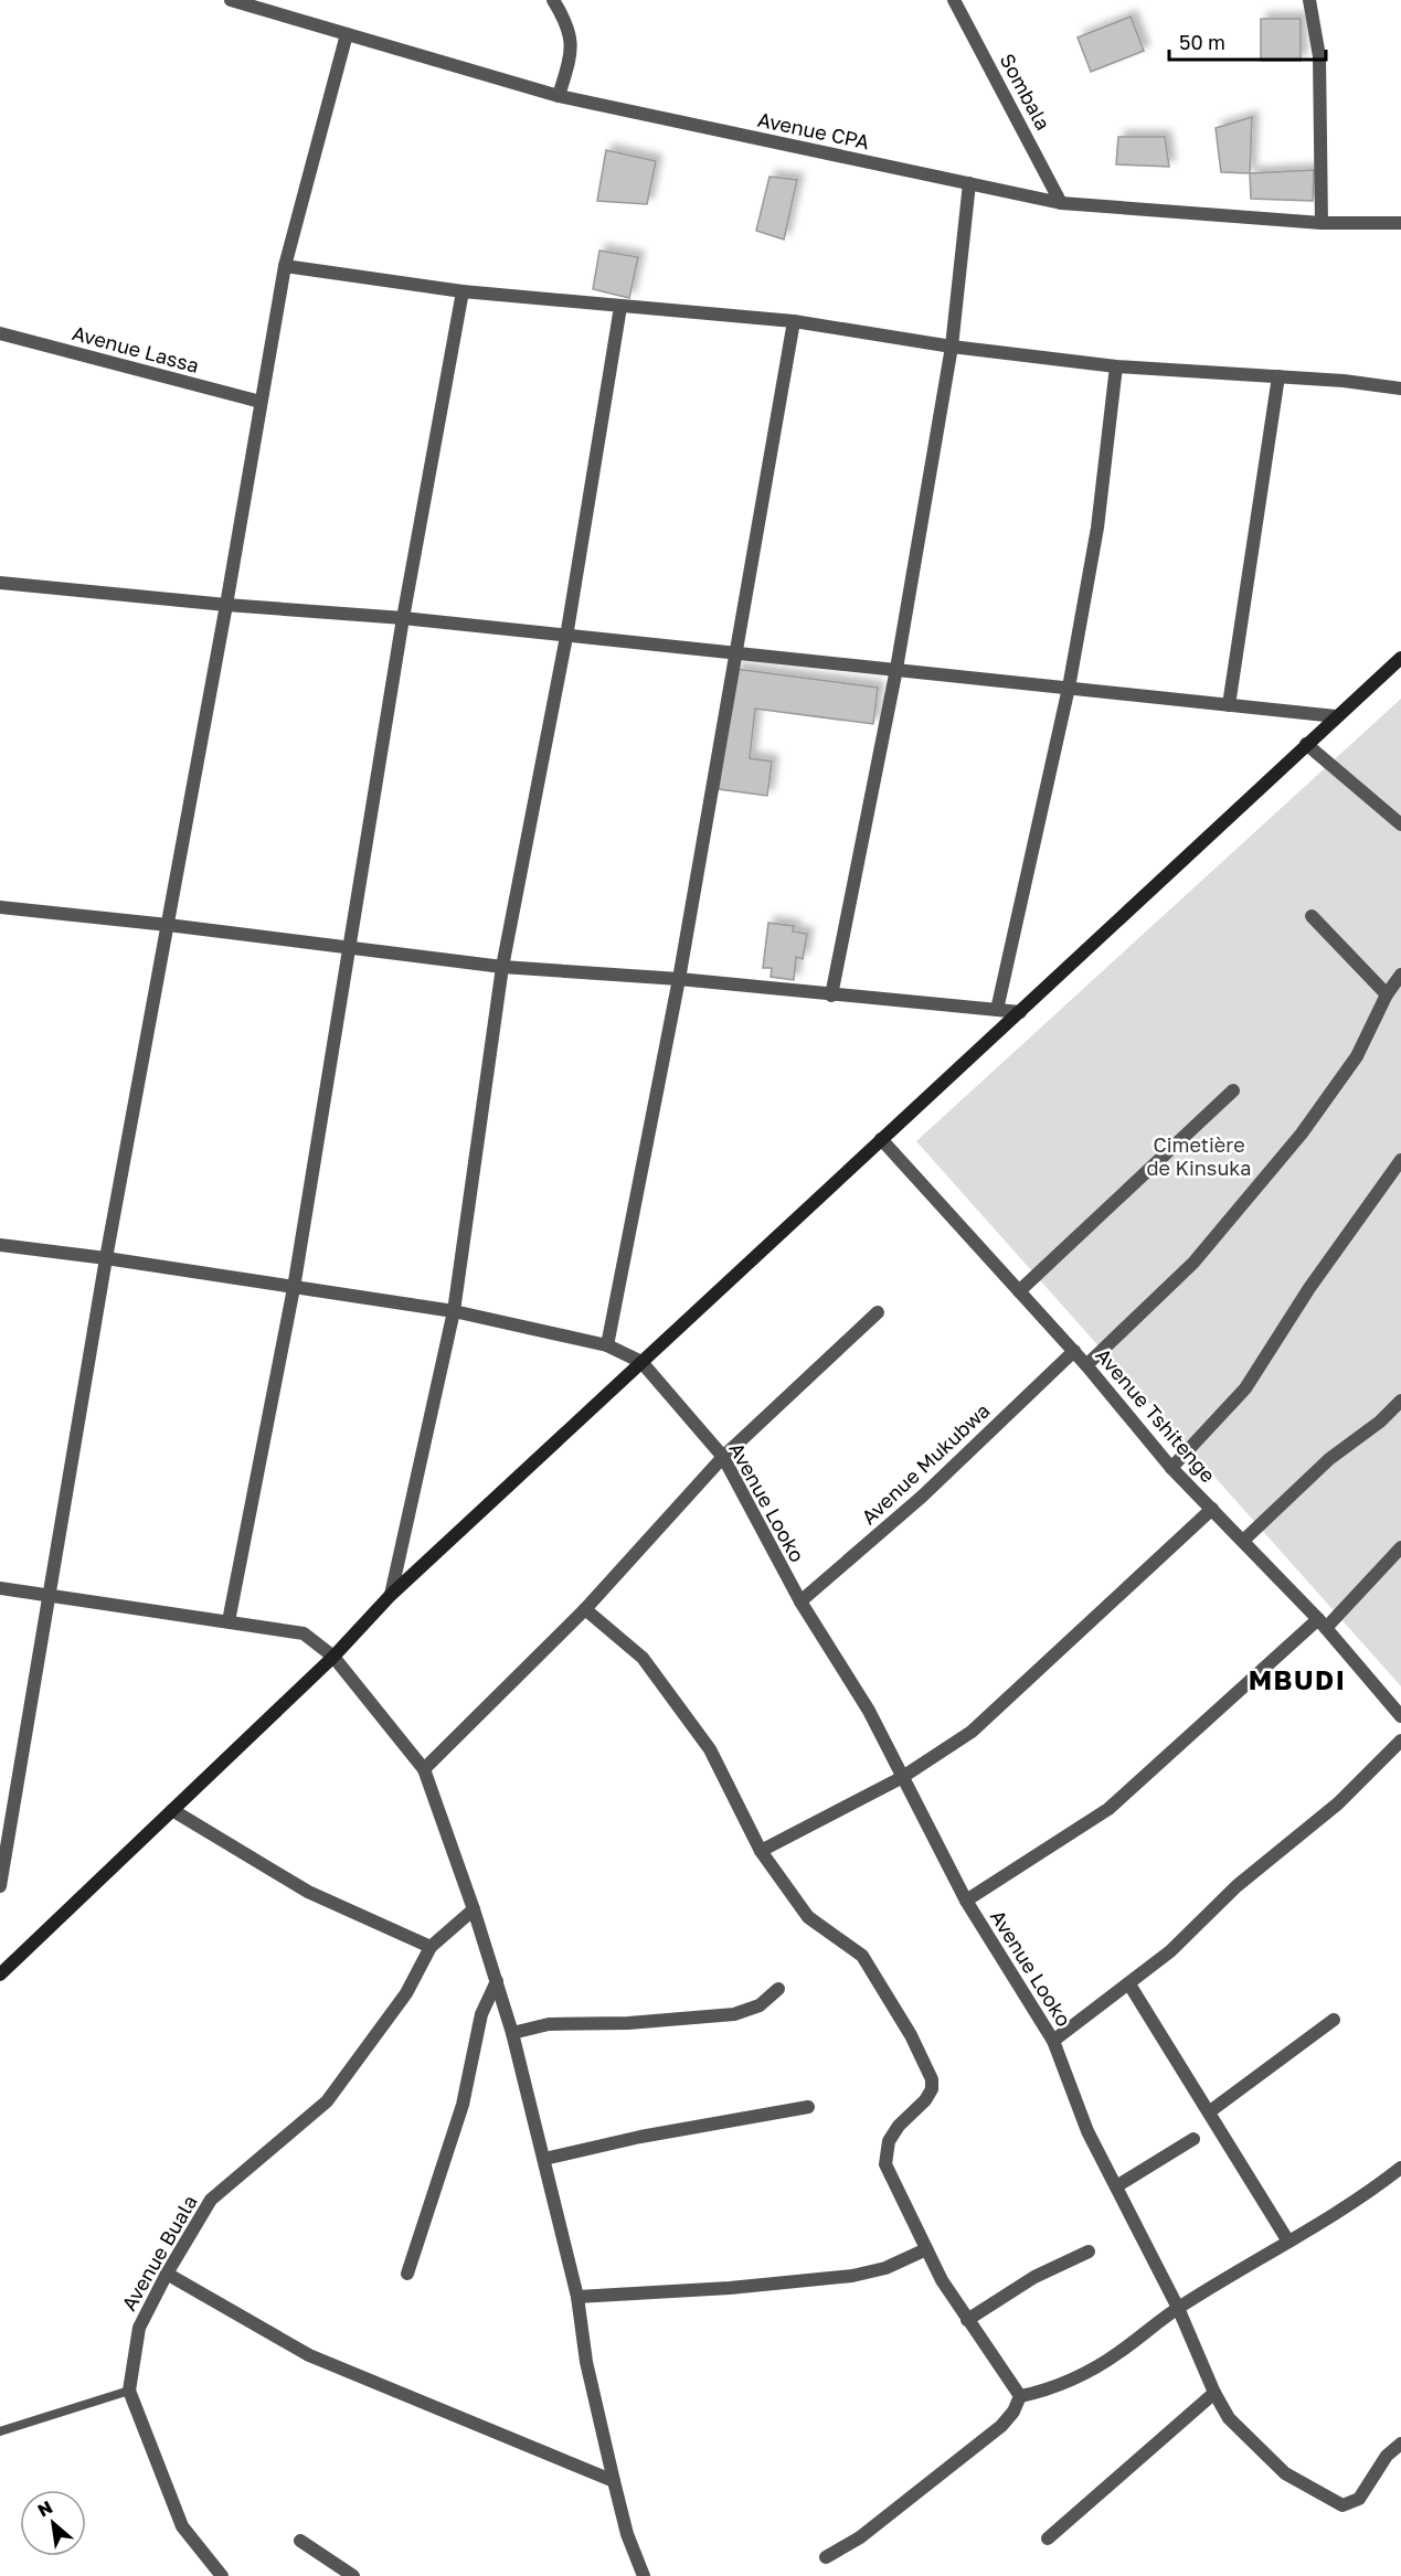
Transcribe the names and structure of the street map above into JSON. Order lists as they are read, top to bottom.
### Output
{
  "streets": {
    "street": [
      "Sombala",
      "Avenue CPA",
      "Avenue Lassa",
      "Avenue Tshitenge",
      "Avenue Mukubwa",
      "Avenue Looko",
      "Avenue Buala"
    ]
  },
  "crossings": [
    ["Sombala", "Avenue CPA"],
    ["Avenue Tshitenge", "Avenue Mukubwa"],
    ["Avenue Mukubwa", "Avenue Looko"]
  ],
  "districts": ["MBUDI"],
  "parks": ["Cimetière de Kinsuka"],
  "scale_bar": "50 m",
  "north": "top left"
}
